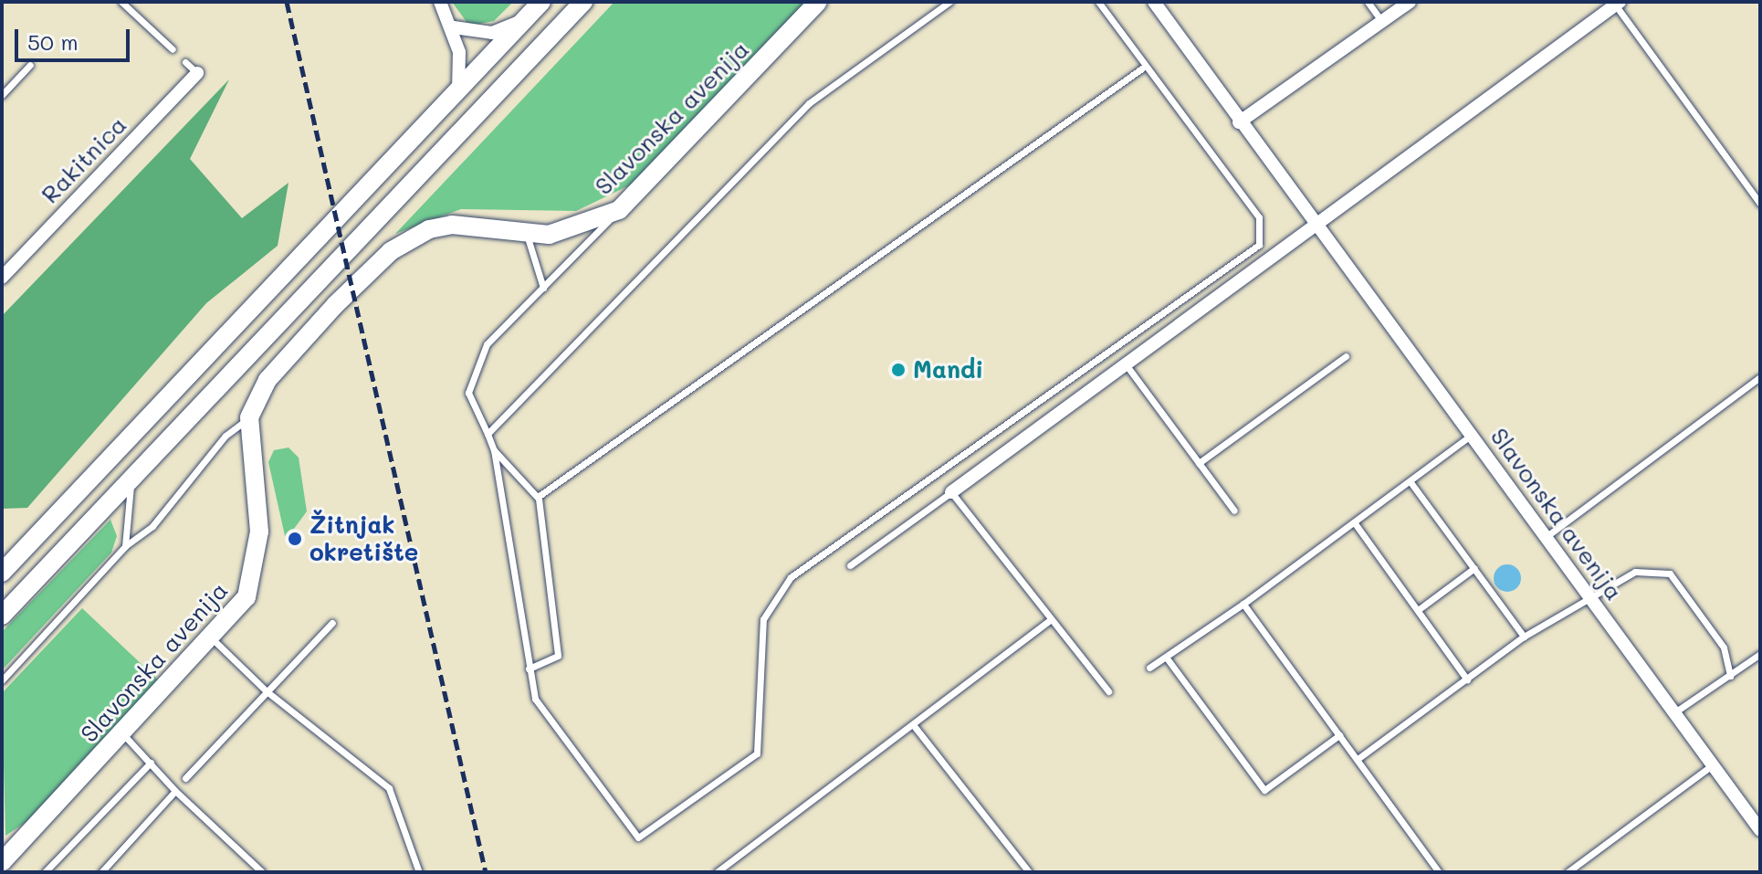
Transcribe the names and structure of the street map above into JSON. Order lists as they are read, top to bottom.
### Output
{
  "streets": {
    "main road": ["Slavonska avenija"],
    "street": ["Rakitnica"]
  },
  "places": ["Mandi", "Žitnjak okretište"],
  "scale_bar": "50 m"
}
